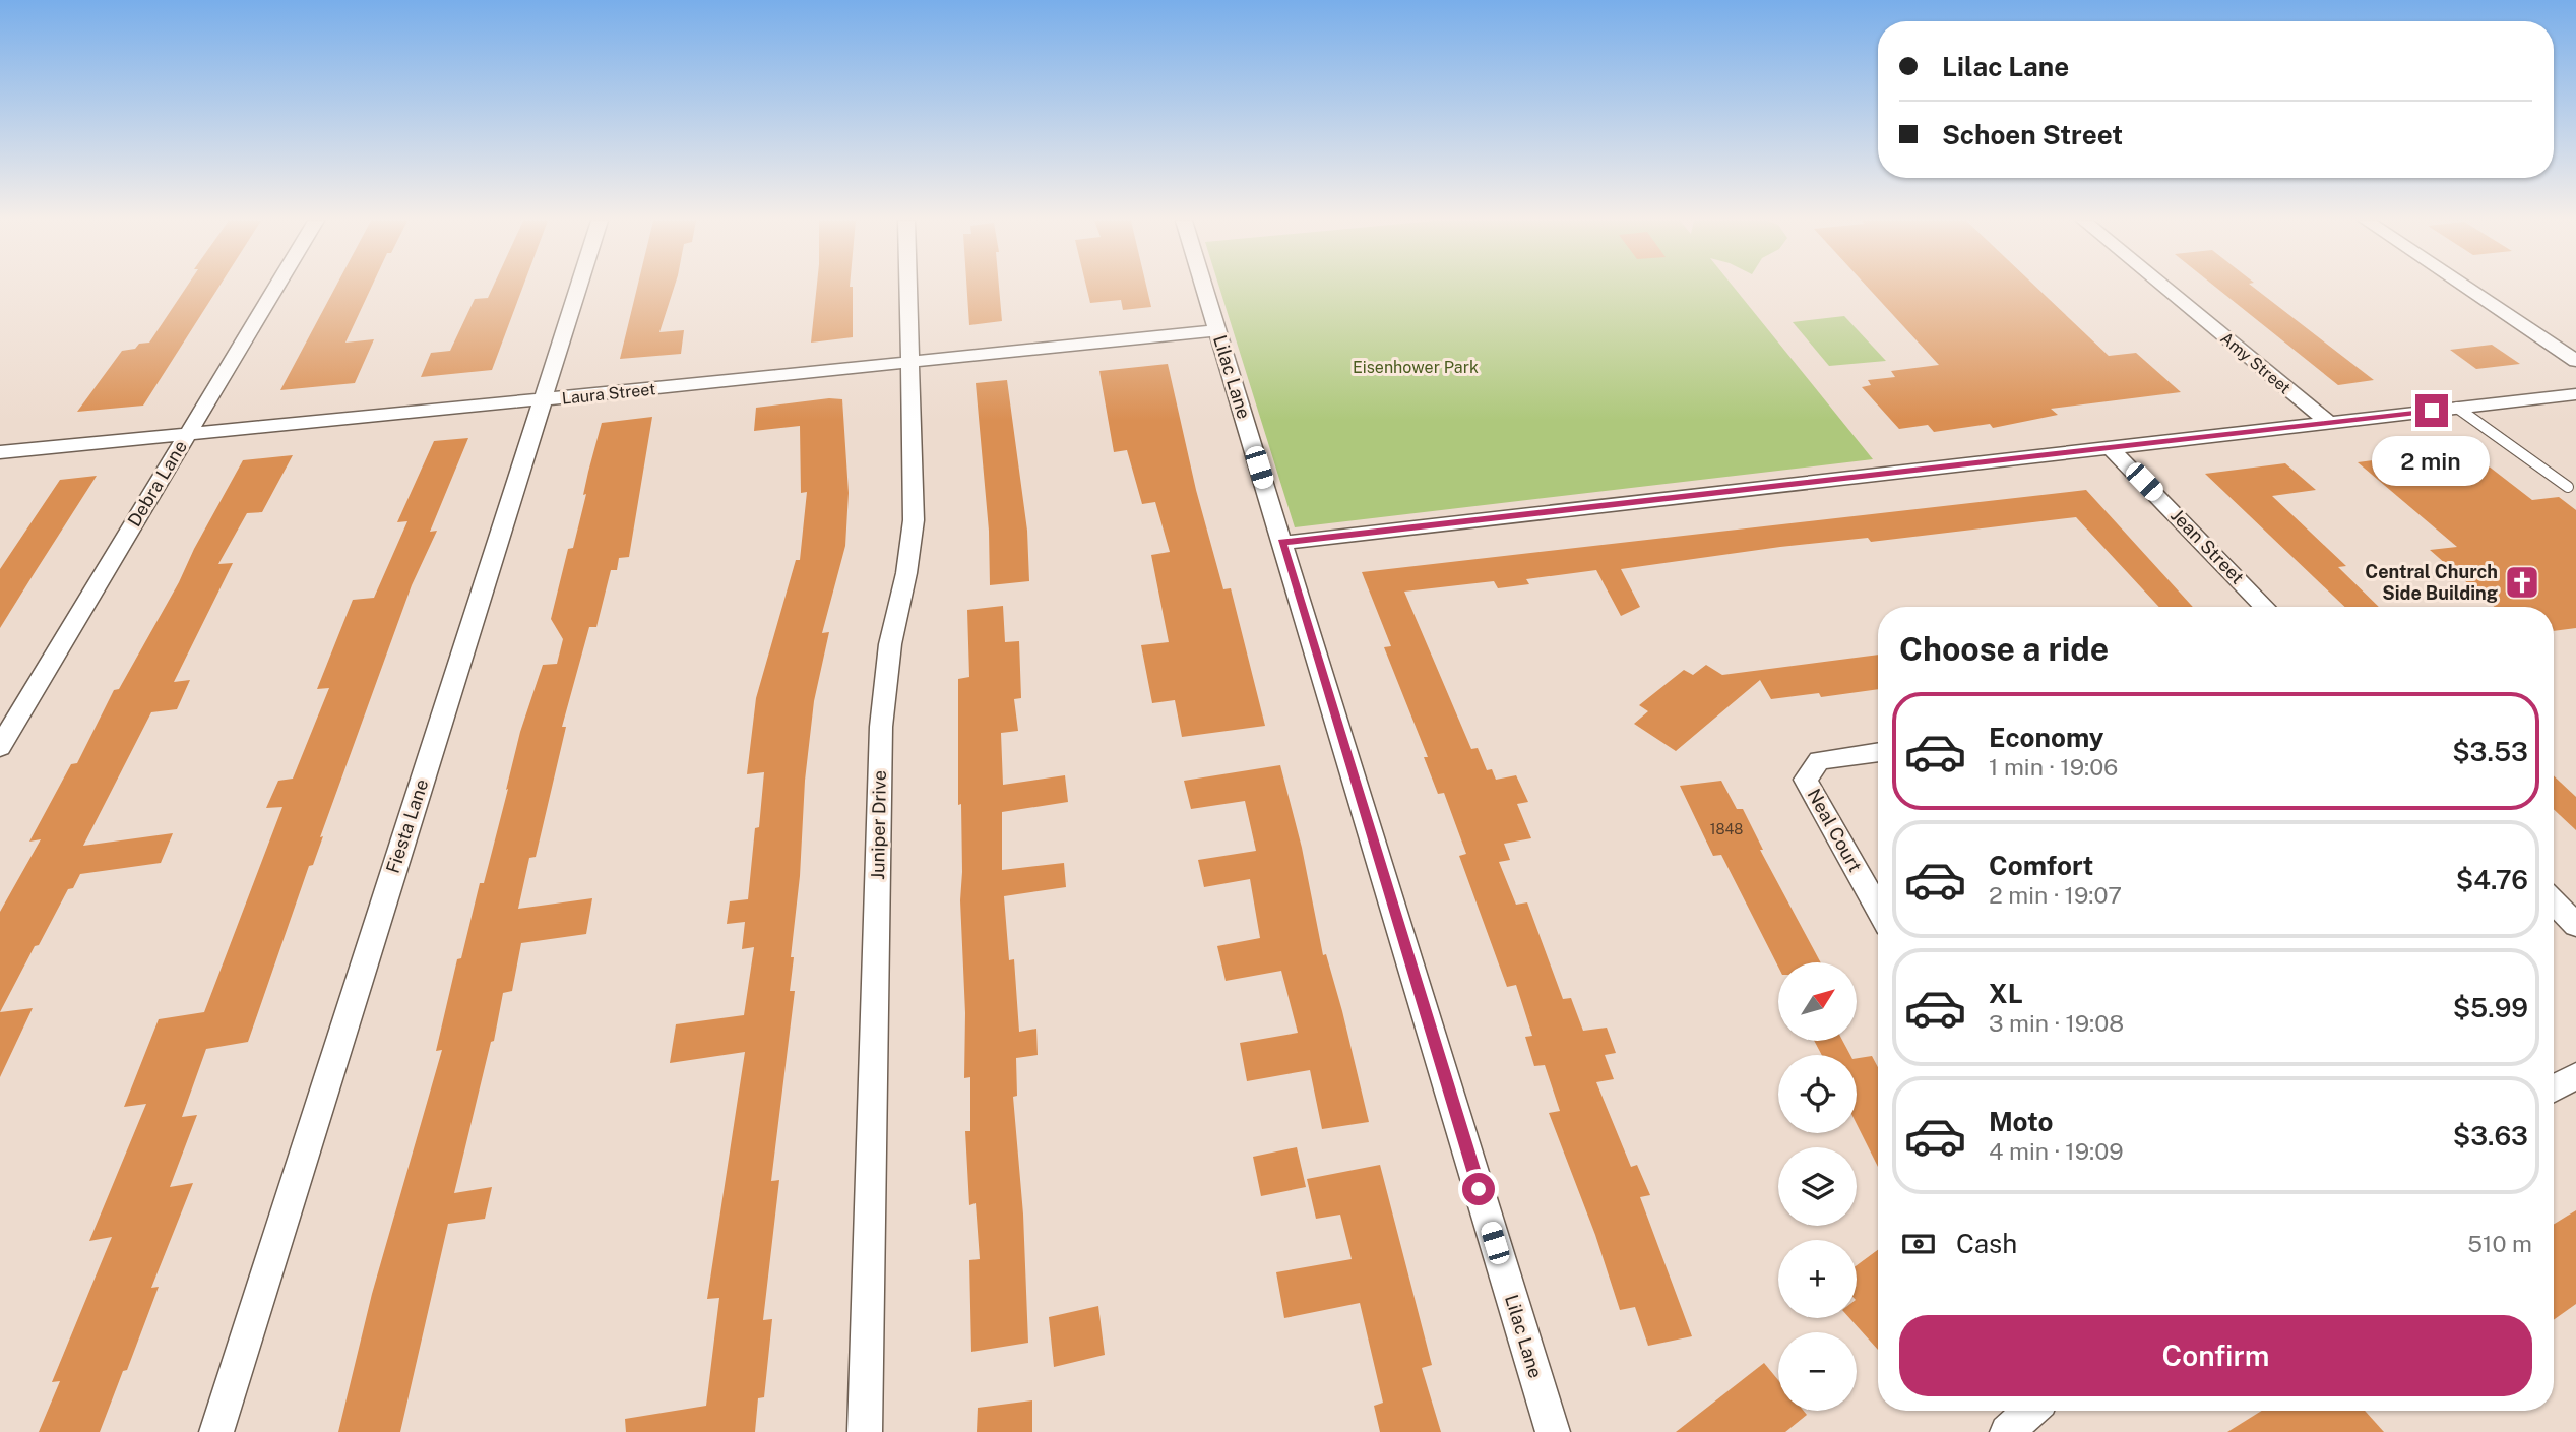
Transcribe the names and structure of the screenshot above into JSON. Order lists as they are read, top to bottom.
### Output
{
  "streets": {
    "street": [
      "Amy Street",
      "Lilac Lane",
      "Laura Street",
      "Debra Lane",
      "Jean Street",
      "Juniper Drive",
      "Fiesta Lane",
      "Neal Court"
    ]
  },
  "crossings": [
    ["Lilac Lane", "Laura Street"],
    ["Laura Street", "Debra Lane"],
    ["Laura Street", "Juniper Drive"],
    ["Laura Street", "Fiesta Lane"]
  ],
  "parks": ["Eisenhower Park"],
  "places": {
    "church": ["Central Church Side Building"]
  },
  "house_numbers": ["1848"],
  "north": "top right",
  "page": {
    "banner": ["Lilac Lane", "Schoen Street"],
    "bubble": "2 min",
    "heading": "Choose a ride",
    "list": [
      {
        "name": "Economy",
        "note": "1 min · 19:06",
        "value": "$3.53"
      },
      {
        "name": "Comfort",
        "note": "2 min · 19:07",
        "value": "$4.76"
      },
      {
        "name": "XL",
        "note": "3 min · 19:08",
        "value": "$5.99"
      },
      {
        "name": "Moto",
        "note": "4 min · 19:09",
        "value": "$3.63"
      }
    ],
    "map_buttons": ["+", "−"],
    "pay": ["Cash", "510 m"],
    "buttons": "Confirm"
  }
}
